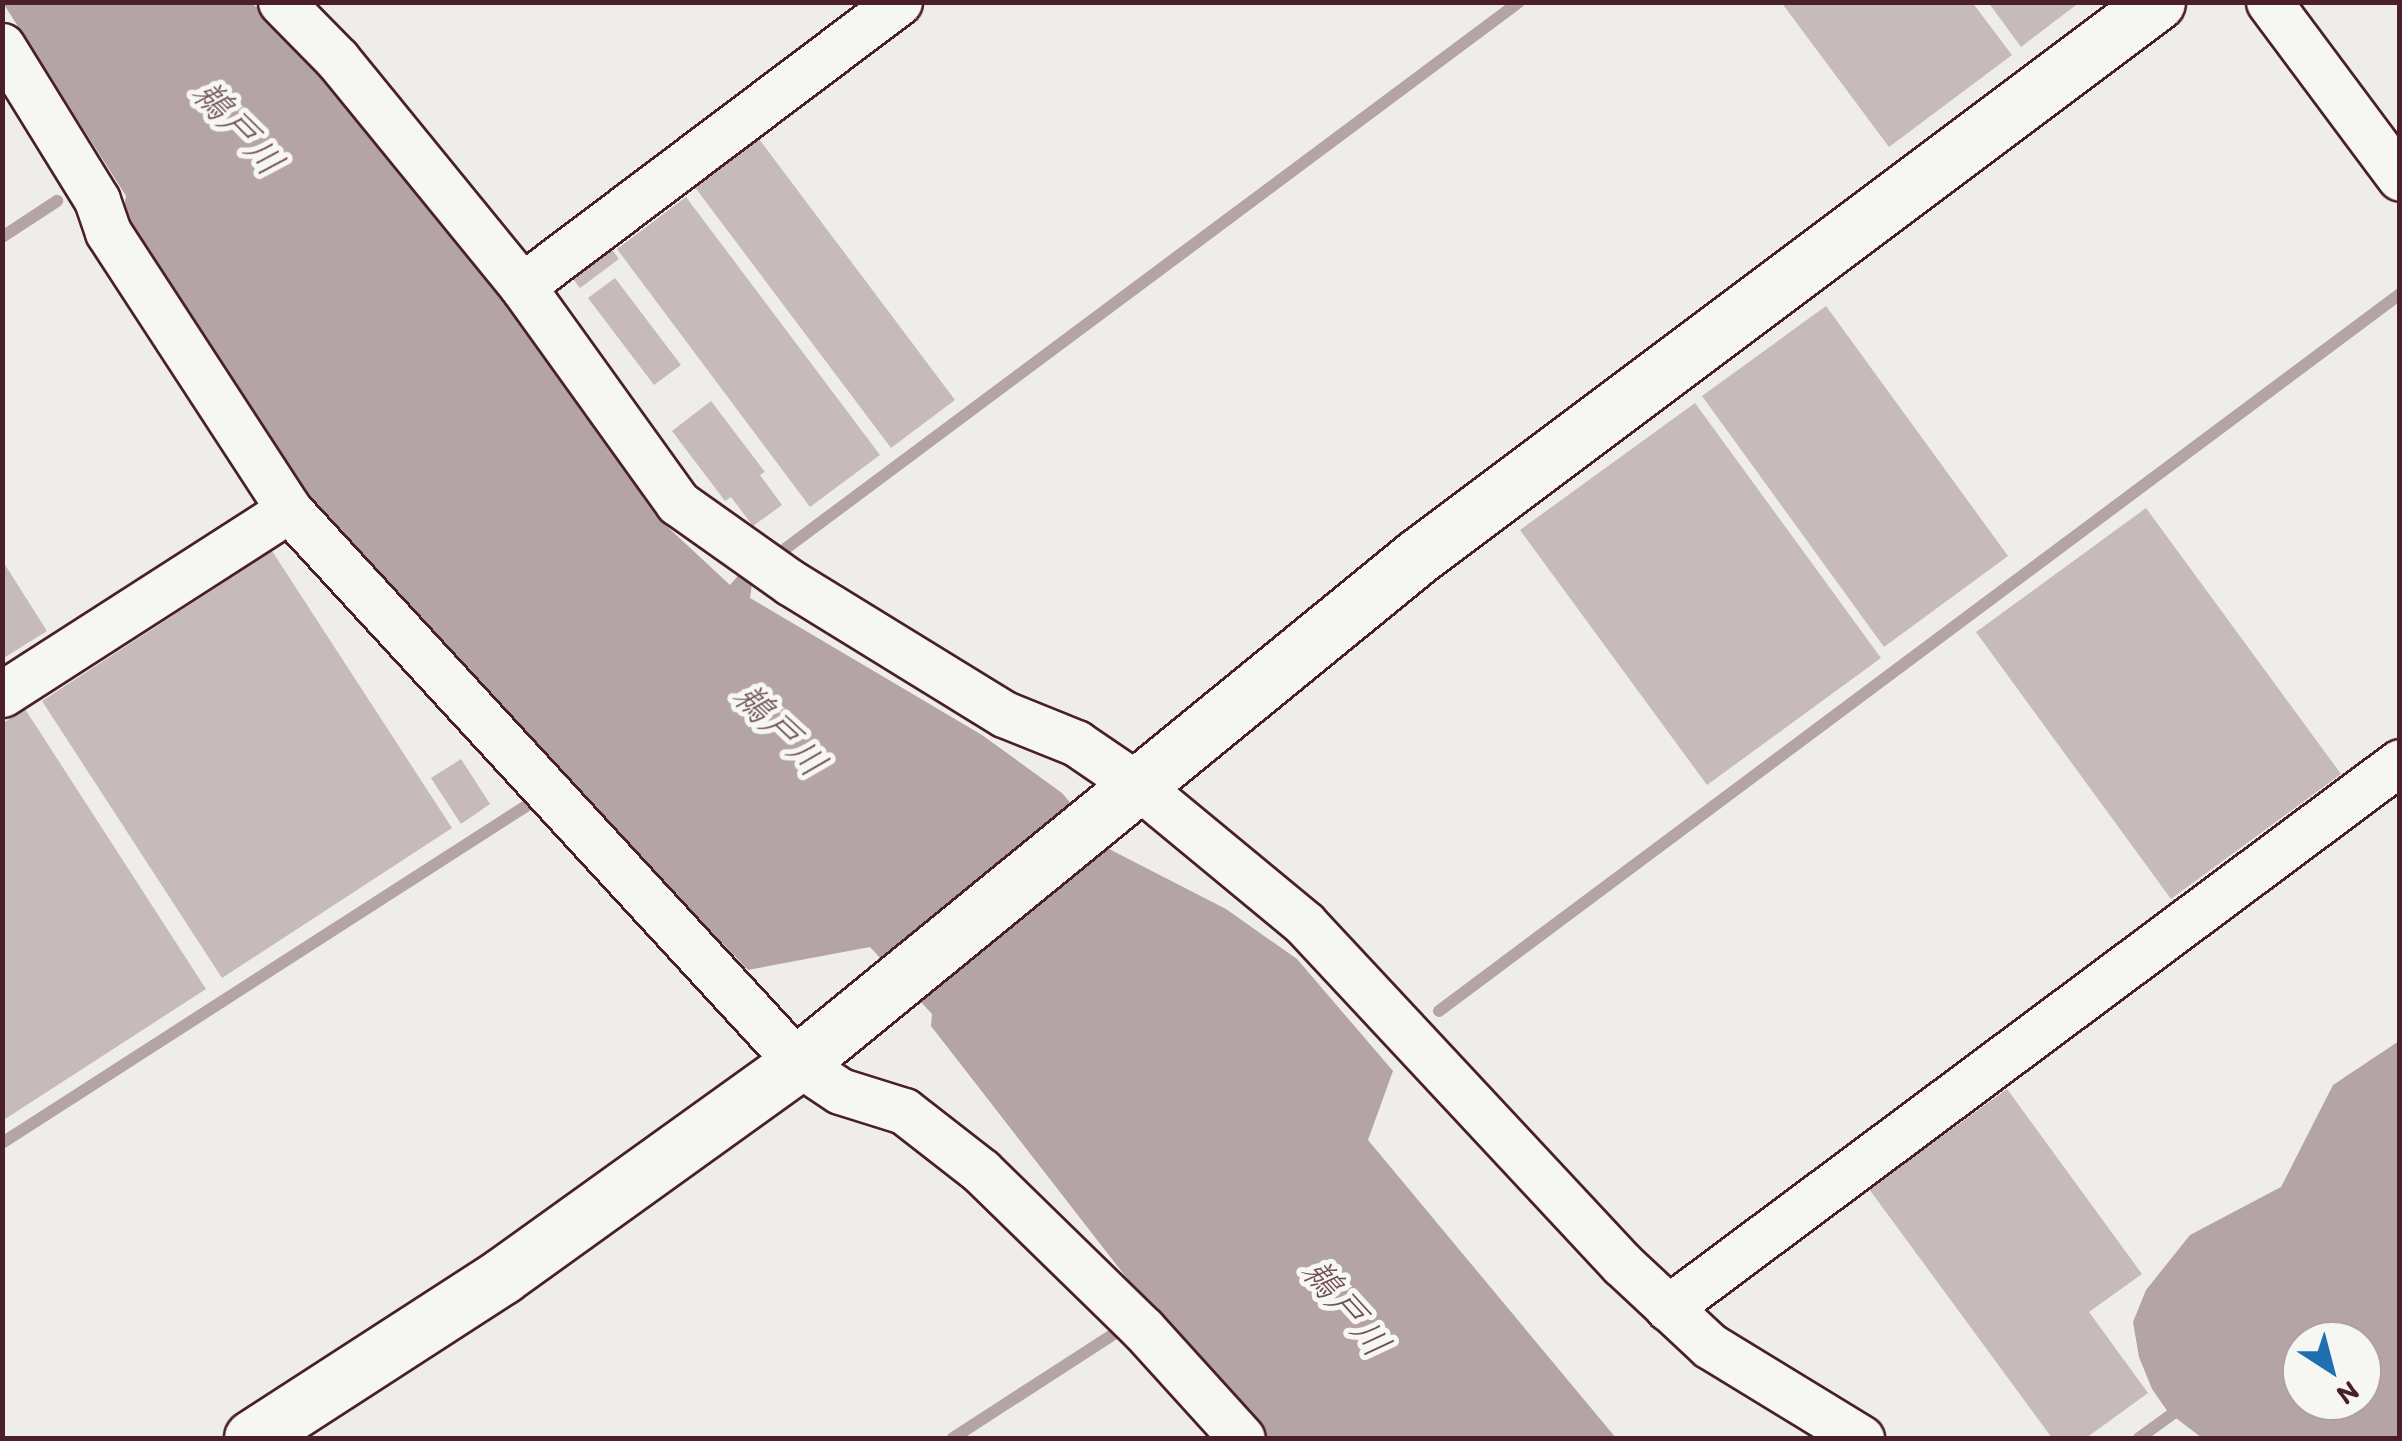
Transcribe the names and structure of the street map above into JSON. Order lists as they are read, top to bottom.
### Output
{
  "water": ["鵜戸川"],
  "north": "bottom right"
}
